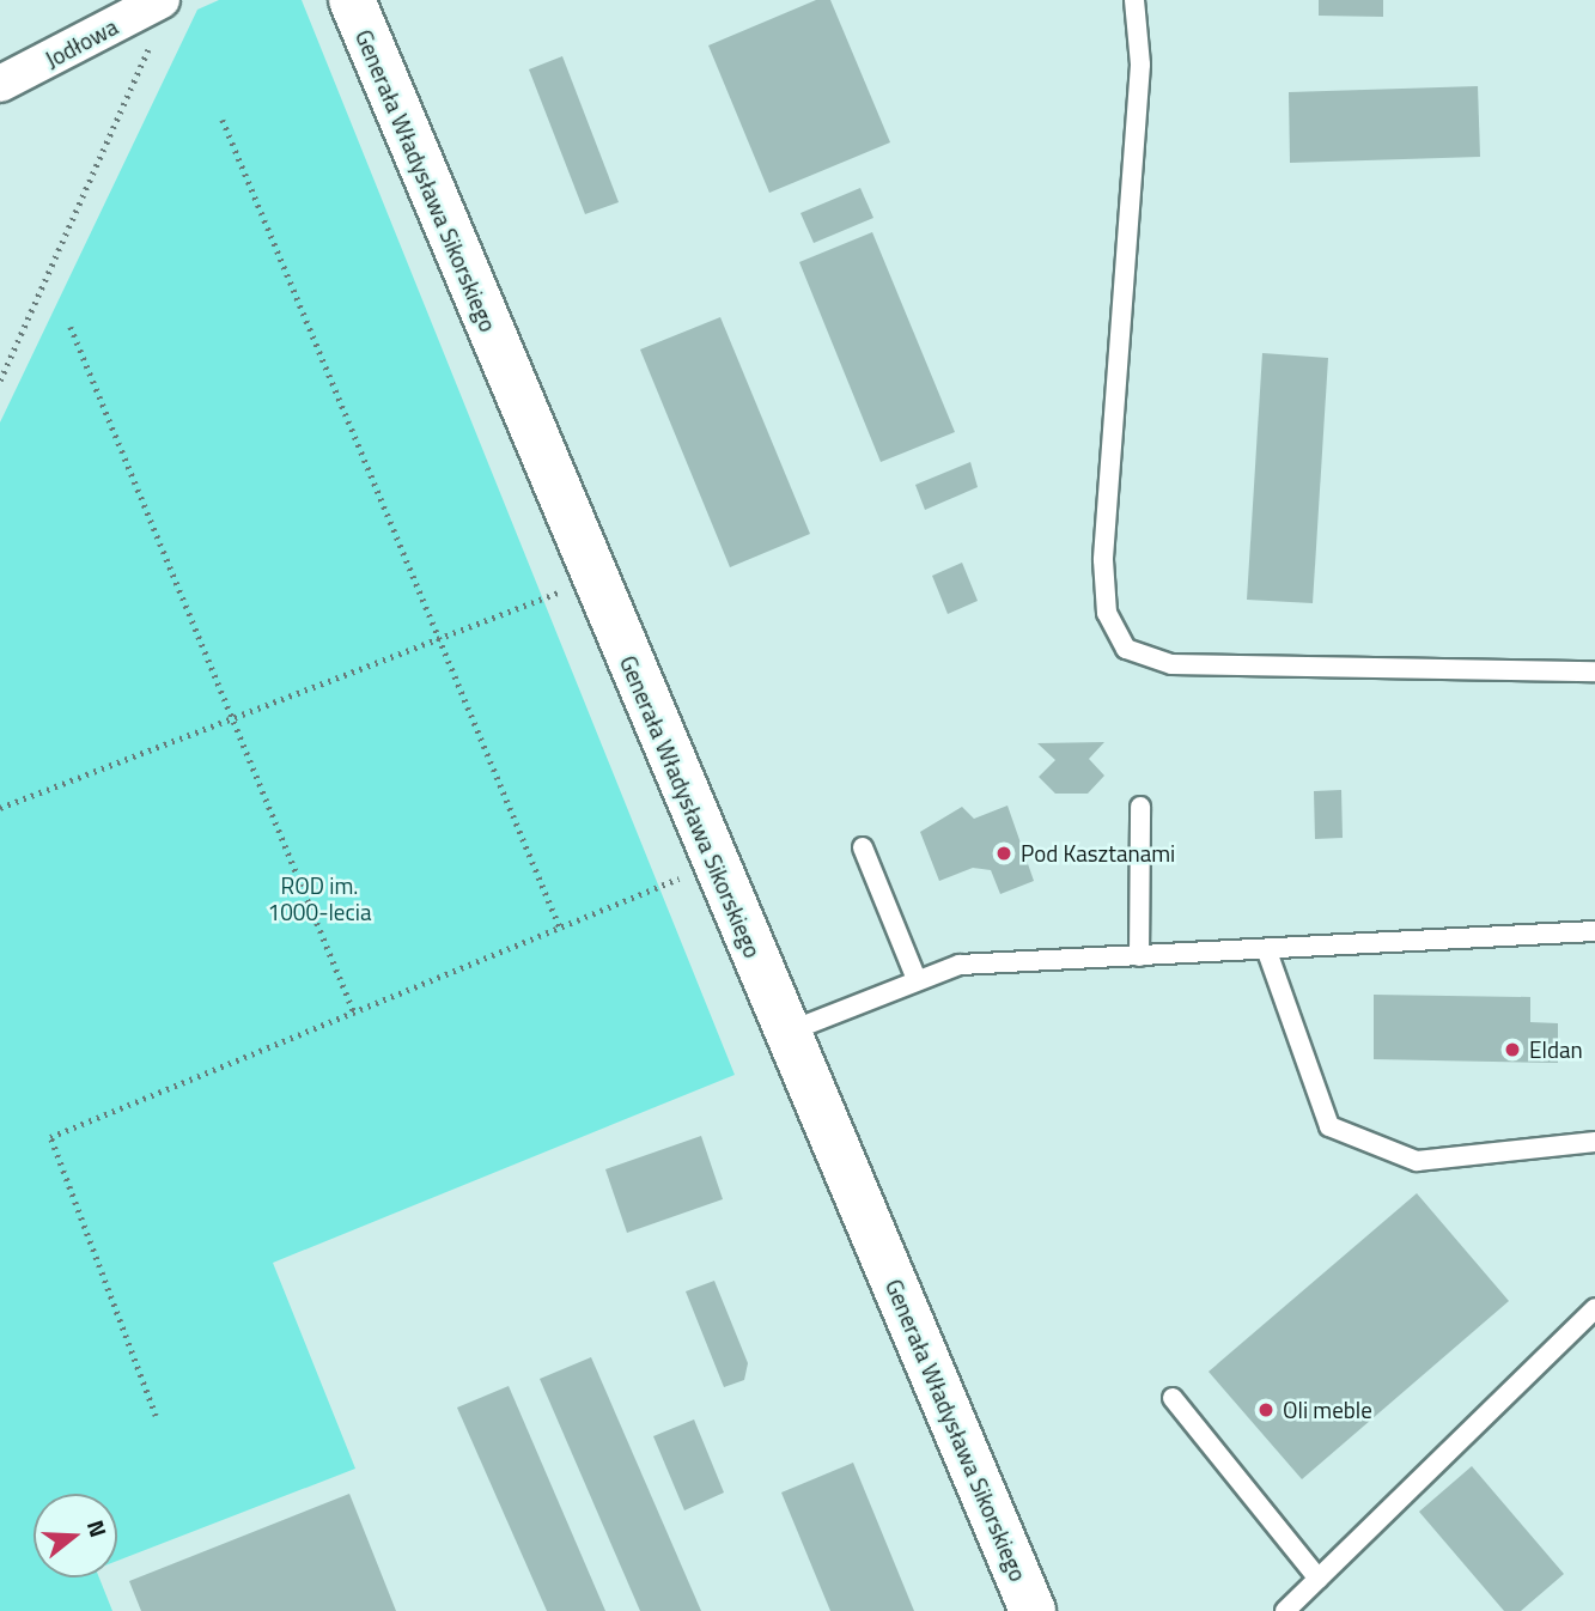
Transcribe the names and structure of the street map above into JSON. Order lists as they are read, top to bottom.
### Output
{
  "streets": {
    "street": ["Jodłowa", "Generała Władysława Sikorskiego"]
  },
  "parks": ["ROD im. 1000-lecia"],
  "places": ["Pod Kasztanami", "Eldan", "Oli meble"],
  "north": "right"
}
